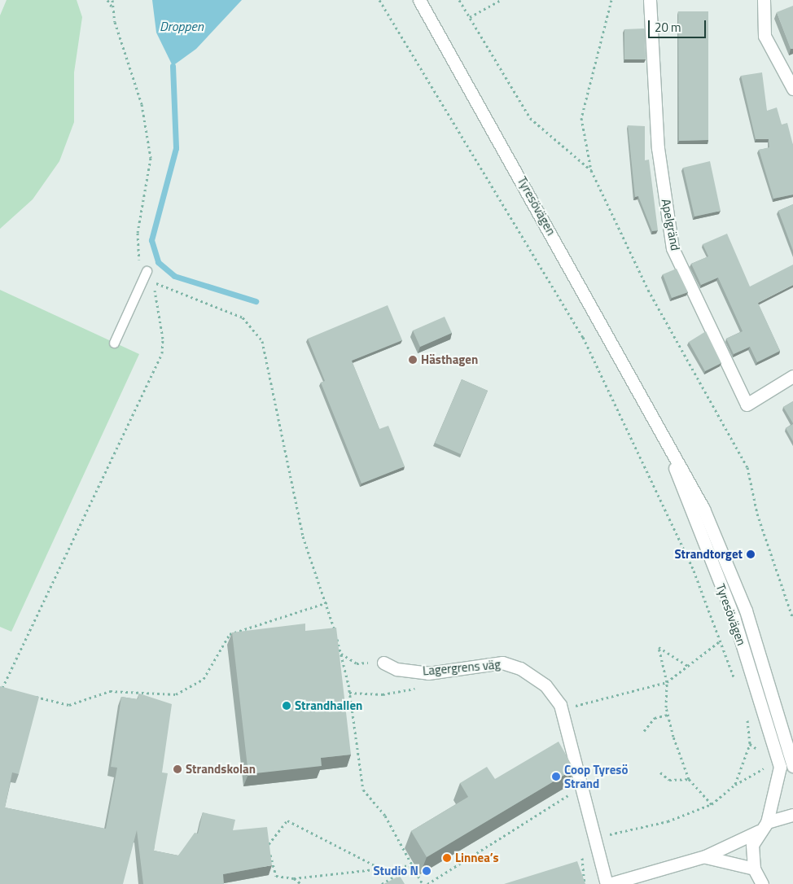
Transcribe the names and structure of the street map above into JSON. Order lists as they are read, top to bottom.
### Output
{
  "streets": {
    "main road": ["Tyresövägen", "Apelgränd", "Lagergrens väg"]
  },
  "crossings": [
    ["Tyresövägen", "Lagergrens väg"]
  ],
  "water": ["Droppen"],
  "places": [
    "Hästhagen",
    "Strandtorget",
    "Strandhallen",
    "Strandskolan",
    "Coop Tyresö Strand",
    "Linnea’s",
    "Studio N"
  ],
  "scale_bar": "20 m"
}
